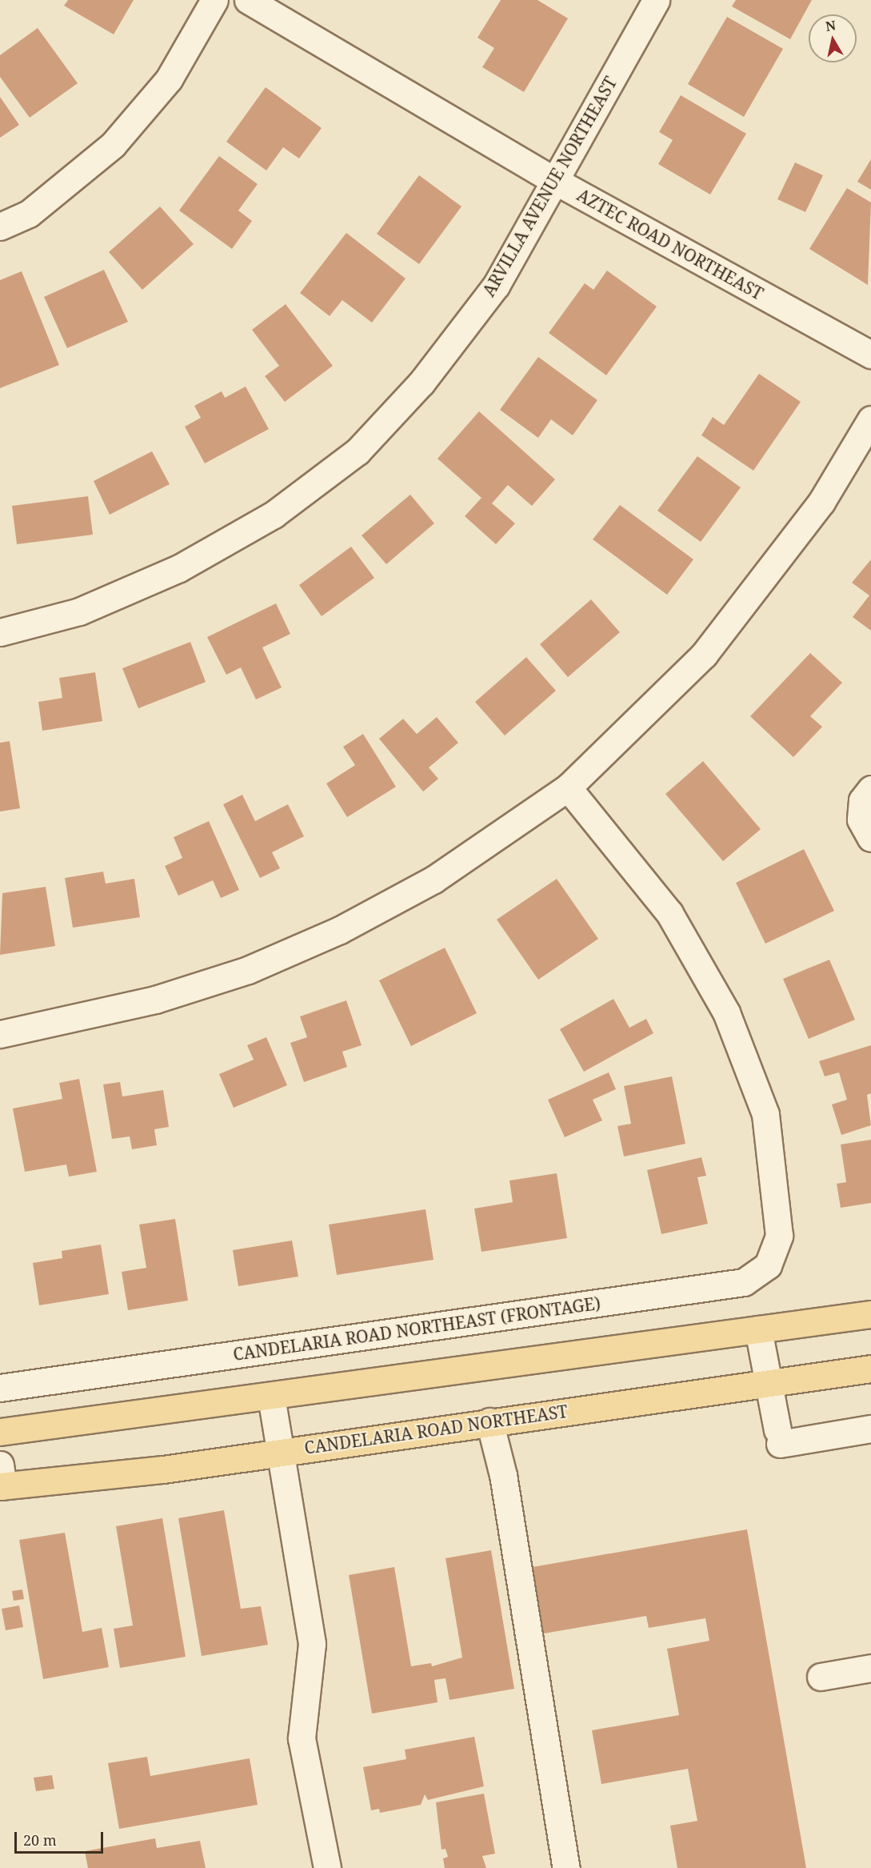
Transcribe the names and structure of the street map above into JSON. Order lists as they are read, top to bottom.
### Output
{
  "streets": {
    "main road": ["CANDELARIA ROAD NORTHEAST"],
    "street": ["ARVILLA AVENUE NORTHEAST", "AZTEC ROAD NORTHEAST", "CANDELARIA ROAD NORTHEAST (FRONTAGE)"]
  },
  "crossings": [
    ["ARVILLA AVENUE NORTHEAST", "AZTEC ROAD NORTHEAST"]
  ],
  "scale_bar": "20 m",
  "north": "top"
}
